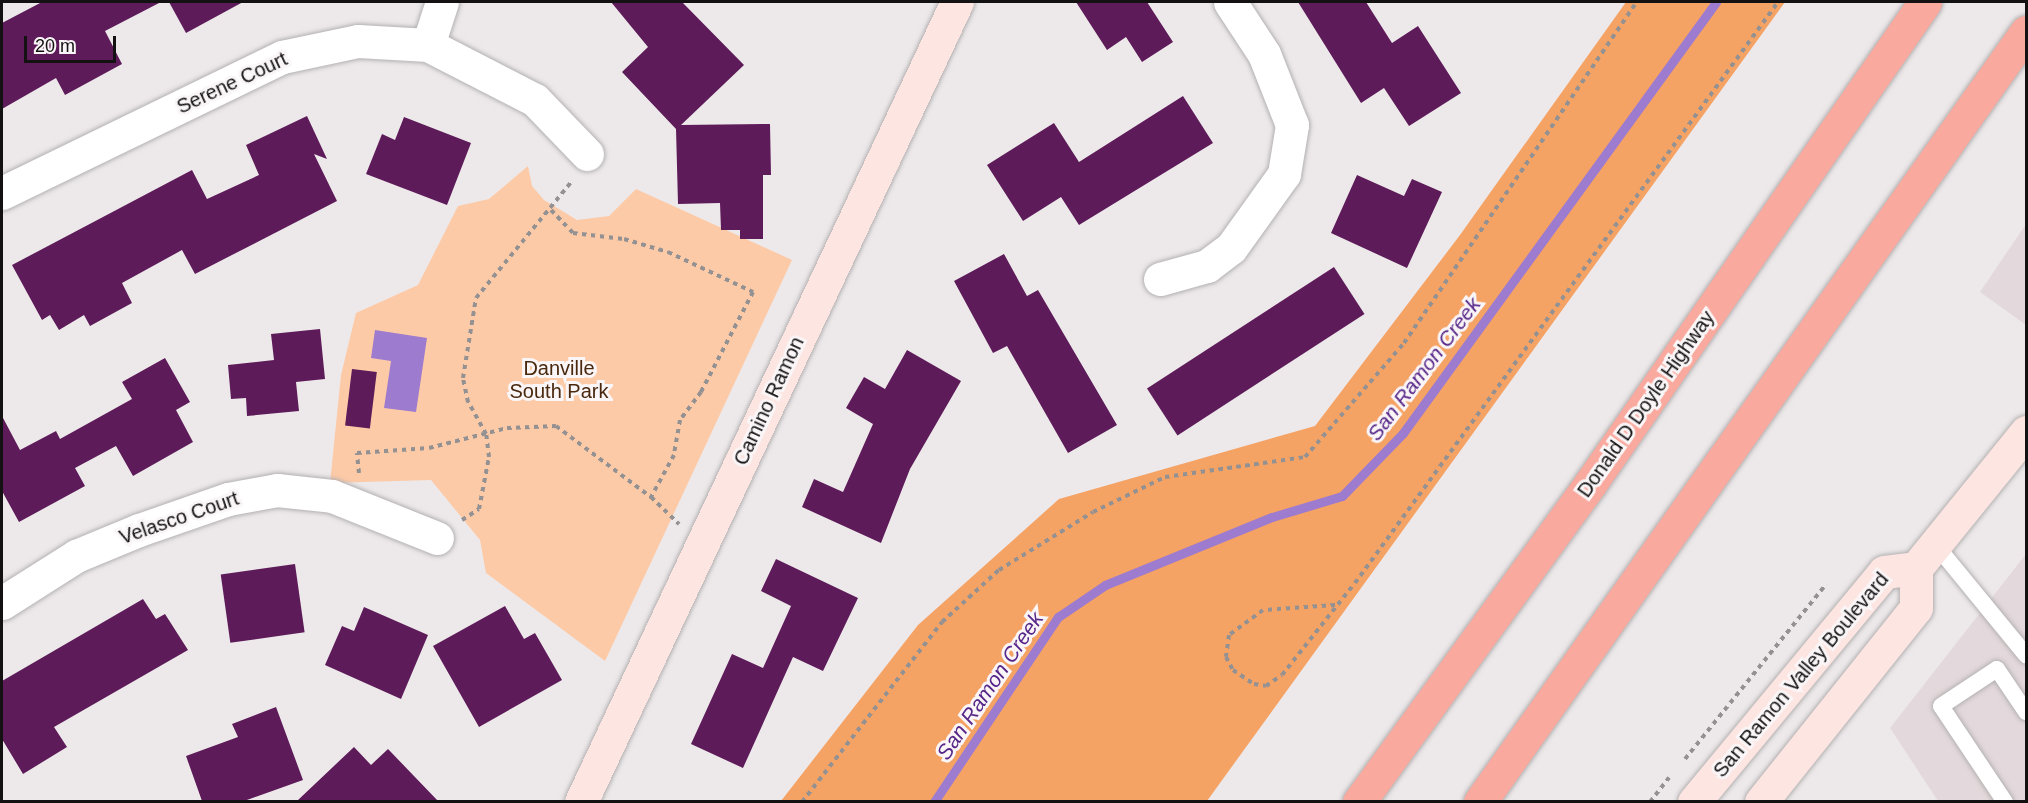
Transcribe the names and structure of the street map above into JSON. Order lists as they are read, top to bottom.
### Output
{
  "streets": {
    "highway": ["Donald D Doyle Highway"],
    "street": [
      "Serene Court",
      "Camino Ramon",
      "Velasco Court",
      "San Ramon Valley Boulevard"
    ]
  },
  "water": ["San Ramon Creek"],
  "parks": ["Danville South Park"],
  "scale_bar": "20 m"
}
